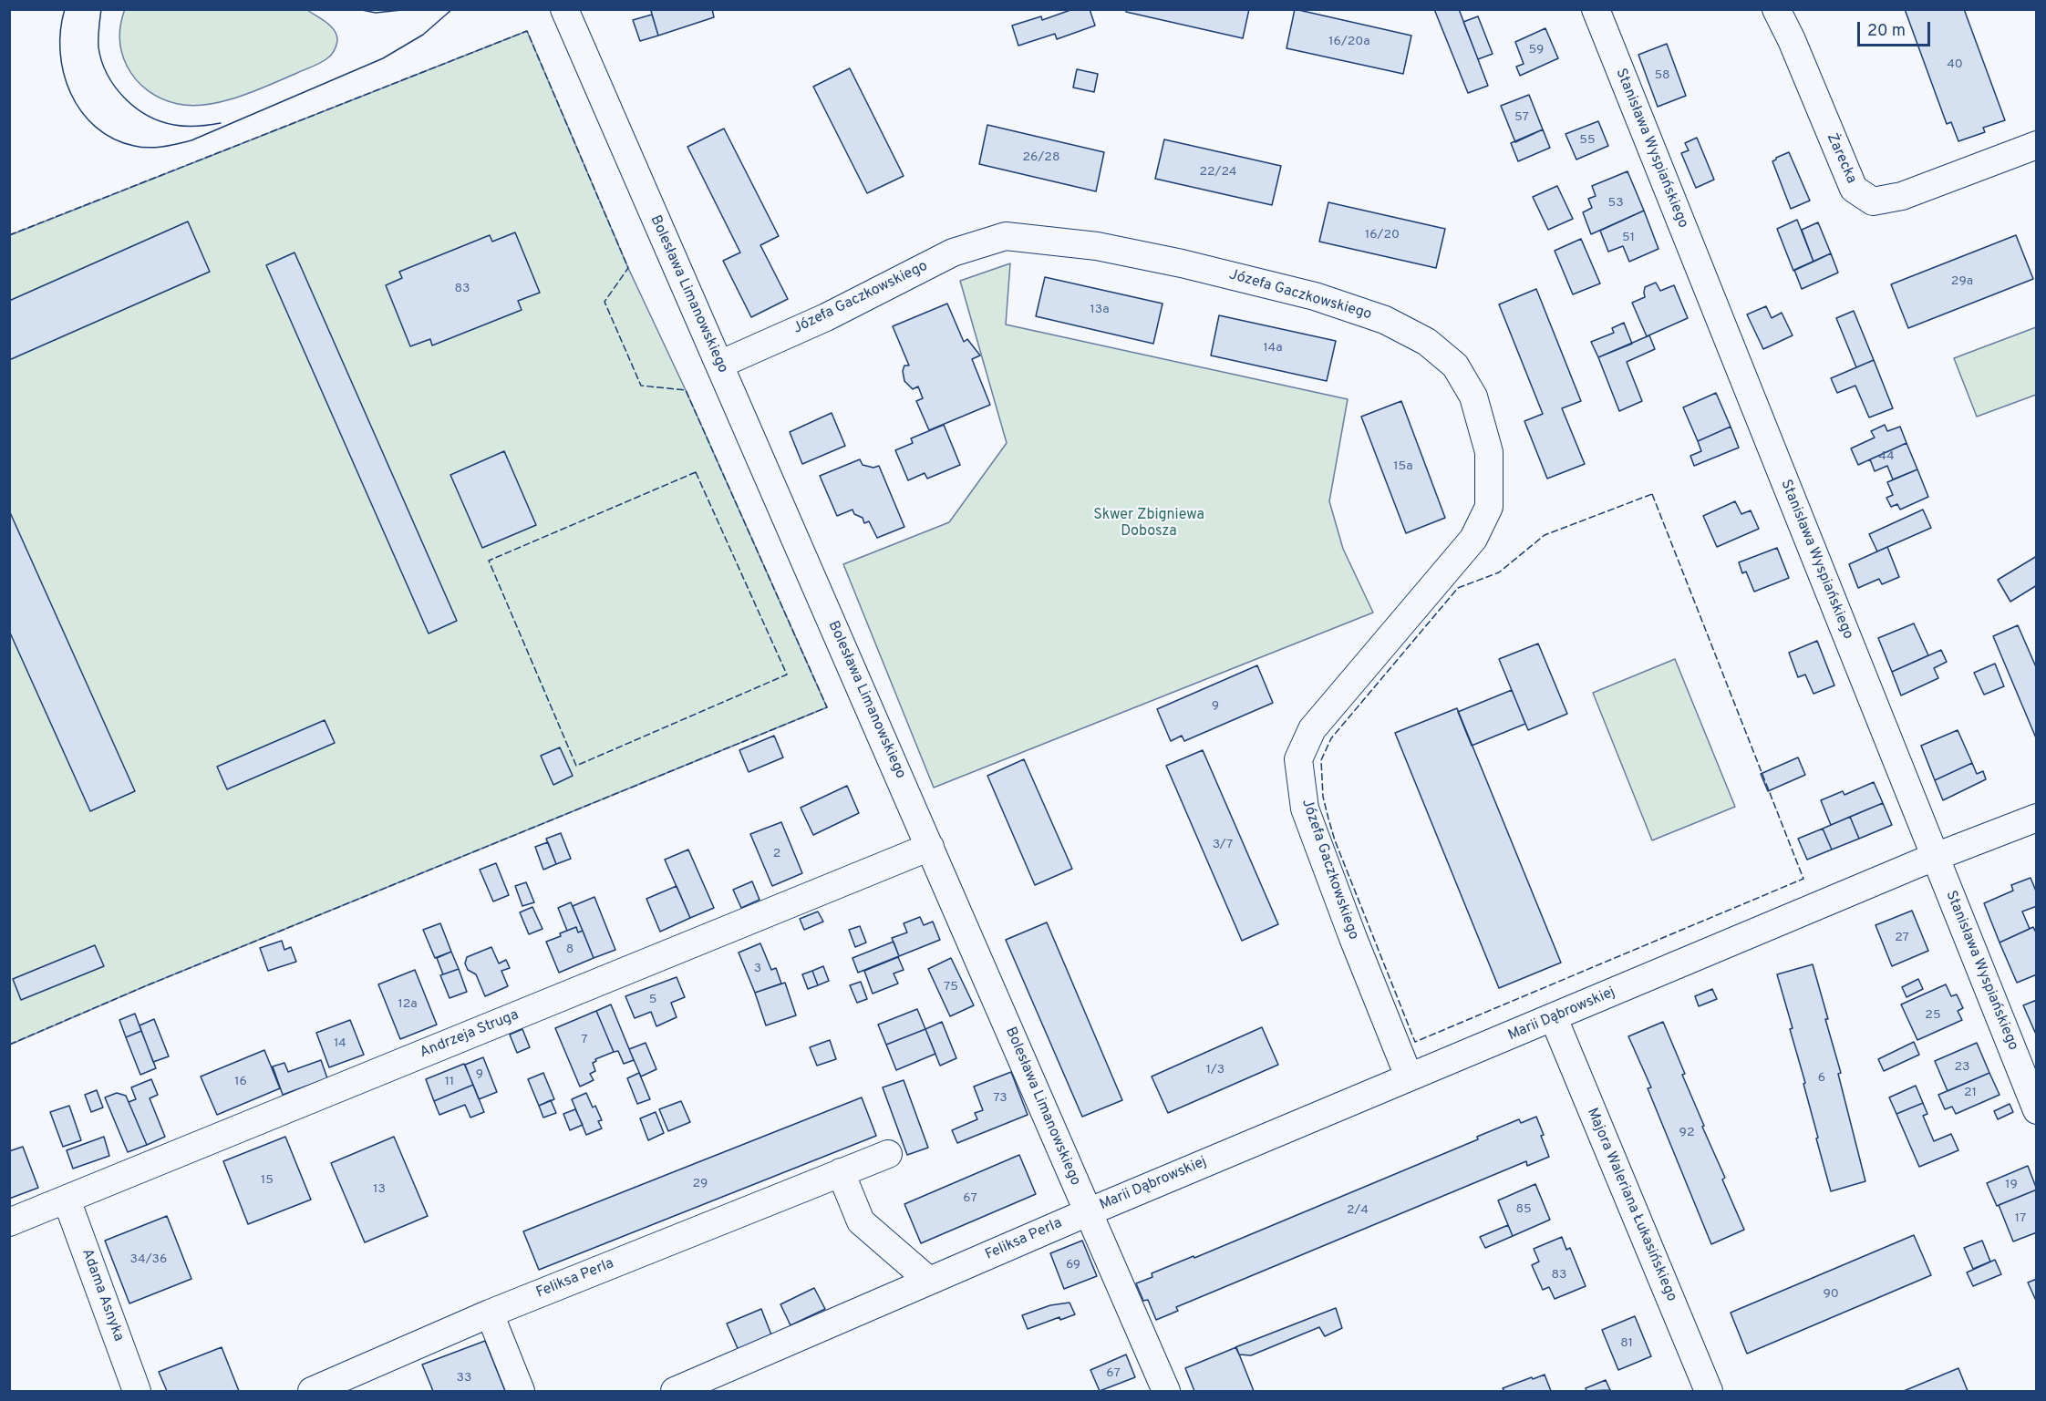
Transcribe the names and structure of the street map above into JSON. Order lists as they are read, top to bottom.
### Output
{
  "streets": {
    "street": [
      "Stanisława Wyspiańskiego",
      "Żarecka",
      "Bolesława Limanowskiego",
      "Józefa Gaczkowskiego",
      "Marii Dąbrowskiej",
      "Andrzeja Struga",
      "Majora Waleriana Łukasińskiego",
      "Feliksa Perla",
      "Adama Asnyka"
    ]
  },
  "crossings": [
    ["Stanisława Wyspiańskiego", "Marii Dąbrowskiej"],
    ["Bolesława Limanowskiego", "Józefa Gaczkowskiego"],
    ["Bolesława Limanowskiego", "Marii Dąbrowskiej"],
    ["Bolesława Limanowskiego", "Andrzeja Struga"],
    ["Bolesława Limanowskiego", "Feliksa Perla"],
    ["Józefa Gaczkowskiego", "Marii Dąbrowskiej"],
    ["Marii Dąbrowskiej", "Majora Waleriana Łukasińskiego"],
    ["Marii Dąbrowskiej", "Feliksa Perla"],
    ["Andrzeja Struga", "Adama Asnyka"]
  ],
  "parks": ["Skwer Zbigniewa Dobosza"],
  "house_numbers": [
    "16/20a",
    "59",
    "40",
    "58",
    "57",
    "55",
    "26/28",
    "22/24",
    "53",
    "16/20",
    "51",
    "29a",
    "83",
    "13a",
    "14a",
    "44",
    "15a",
    "9",
    "3/7",
    "2",
    "27",
    "8",
    "3",
    "75",
    "5",
    "12a",
    "25",
    "7",
    "14",
    "23",
    "1/3",
    "9",
    "6",
    "16",
    "11",
    "21",
    "73",
    "92",
    "15",
    "29",
    "19",
    "13",
    "67",
    "85",
    "2/4",
    "17",
    "34/36",
    "69",
    "83",
    "90",
    "81",
    "67",
    "33"
  ],
  "scale_bar": "20 m"
}
